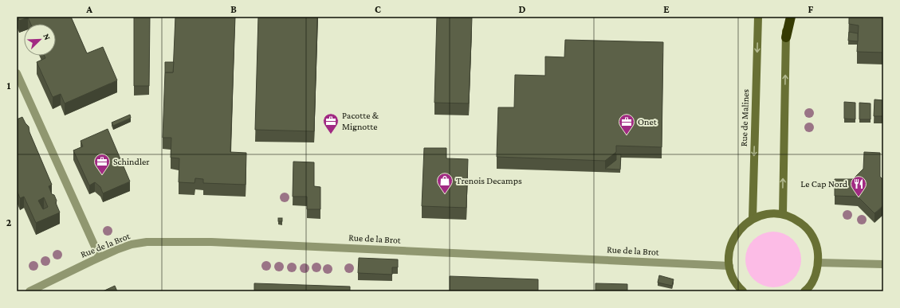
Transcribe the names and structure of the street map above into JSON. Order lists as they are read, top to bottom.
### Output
{
  "streets": {
    "main road": ["Rue de Malines"],
    "street": ["Rue de la Brot"]
  },
  "places": {
    "office": ["Pacotte & Mignotte", "Onet", "Schindler"],
    "shop": ["Trenois Decamps"],
    "restaurant": ["Le Cap Nord"]
  },
  "north": "top right",
  "grid": {
    "columns": [
      "A",
      "B",
      "C",
      "D",
      "E",
      "F"
    ],
    "rows": ["1", "2"]
  }
}
